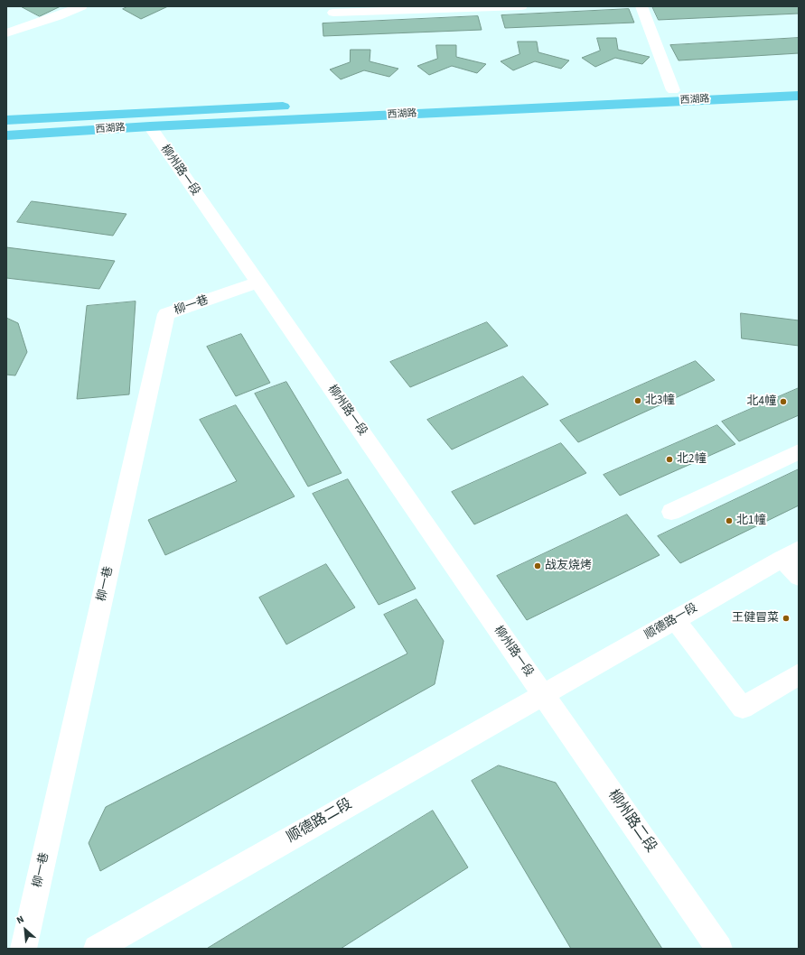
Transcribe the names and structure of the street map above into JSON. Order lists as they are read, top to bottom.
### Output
{
  "streets": {
    "main road": ["西湖路"],
    "street": [
      "柳州路一段",
      "柳一巷",
      "顺德路一段",
      "顺德路二段",
      "柳州路二段"
    ]
  },
  "crossings": [
    ["西湖路", "柳州路一段"],
    ["柳州路一段", "柳一巷"],
    ["柳州路一段", "顺德路一段"],
    ["柳州路一段", "顺德路二段"],
    ["柳州路一段", "柳州路二段"],
    ["顺德路一段", "顺德路二段"],
    ["顺德路一段", "柳州路二段"],
    ["顺德路二段", "柳州路二段"]
  ],
  "places": [
    "北3幢",
    "北4幢",
    "北2幢",
    "北1幢",
    "战友烧烤",
    "王健冒菜"
  ],
  "north": "top left"
}
